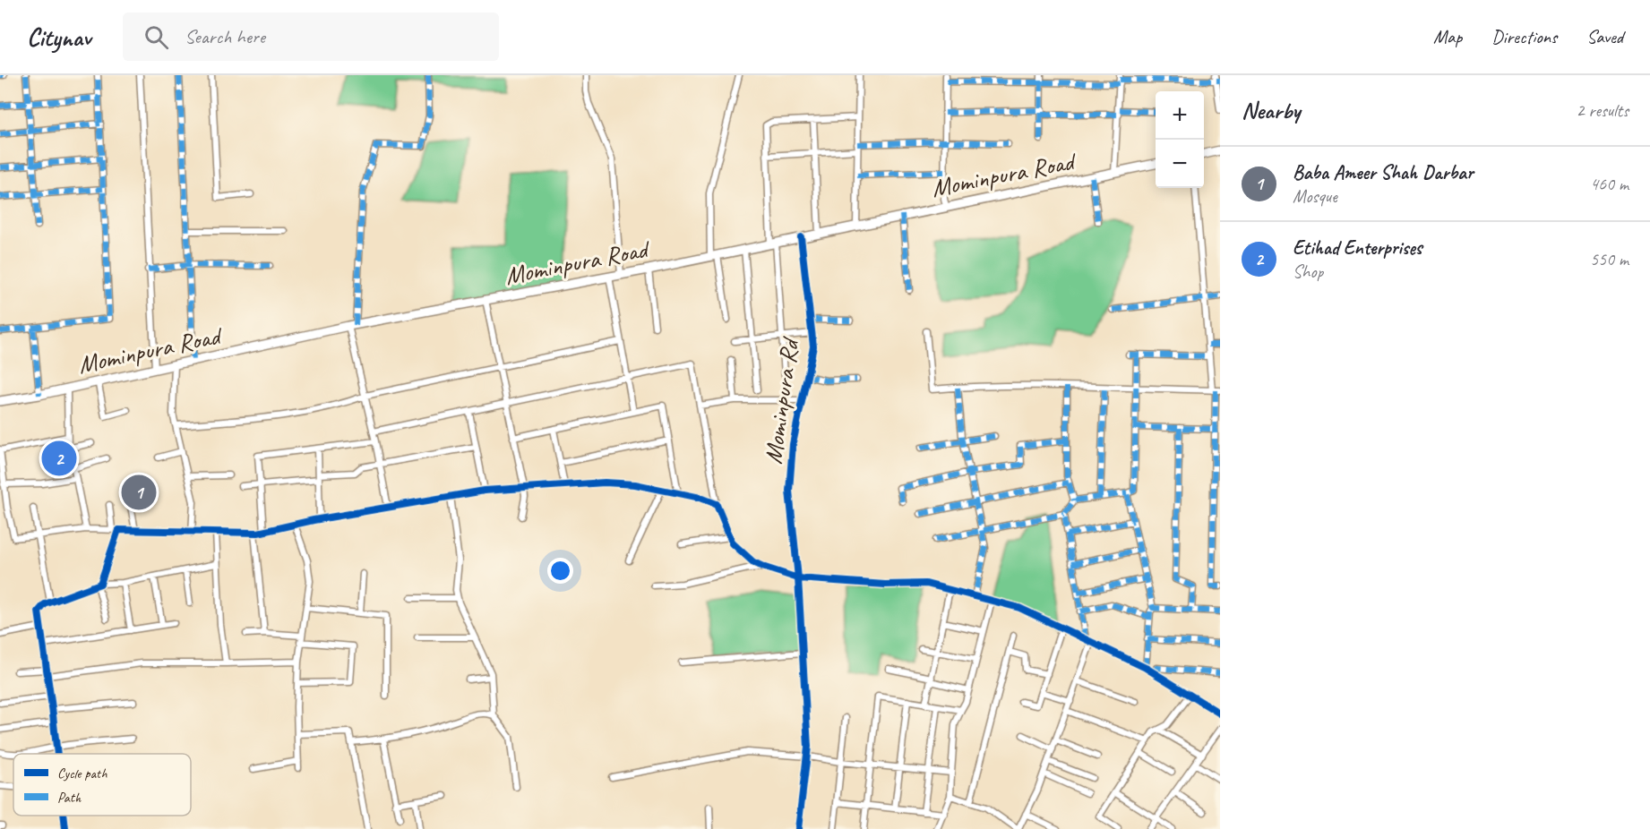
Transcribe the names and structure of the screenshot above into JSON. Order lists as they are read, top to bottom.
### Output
{
  "streets": {
    "main road": ["Mominpura Road"],
    "street": ["Mominpura Rd"]
  },
  "crossings": [
    ["Mominpura Road", "Mominpura Rd"]
  ],
  "legend": ["Cycle path", "Path"],
  "page": {
    "header": "Citynav",
    "search": "Search here",
    "nav": ["Map", "Directions", "Saved"],
    "heading": ["Nearby", "2 results"],
    "map_buttons": ["+", "−"],
    "list": [
      {
        "mark": "1",
        "name": "Baba Ameer Shah Darbar",
        "note": "Mosque",
        "value": "460 m"
      },
      {
        "mark": "2",
        "name": "Etihad Enterprises",
        "note": "Shop",
        "value": "550 m"
      }
    ],
    "pins": ["2", "1"]
  }
}
